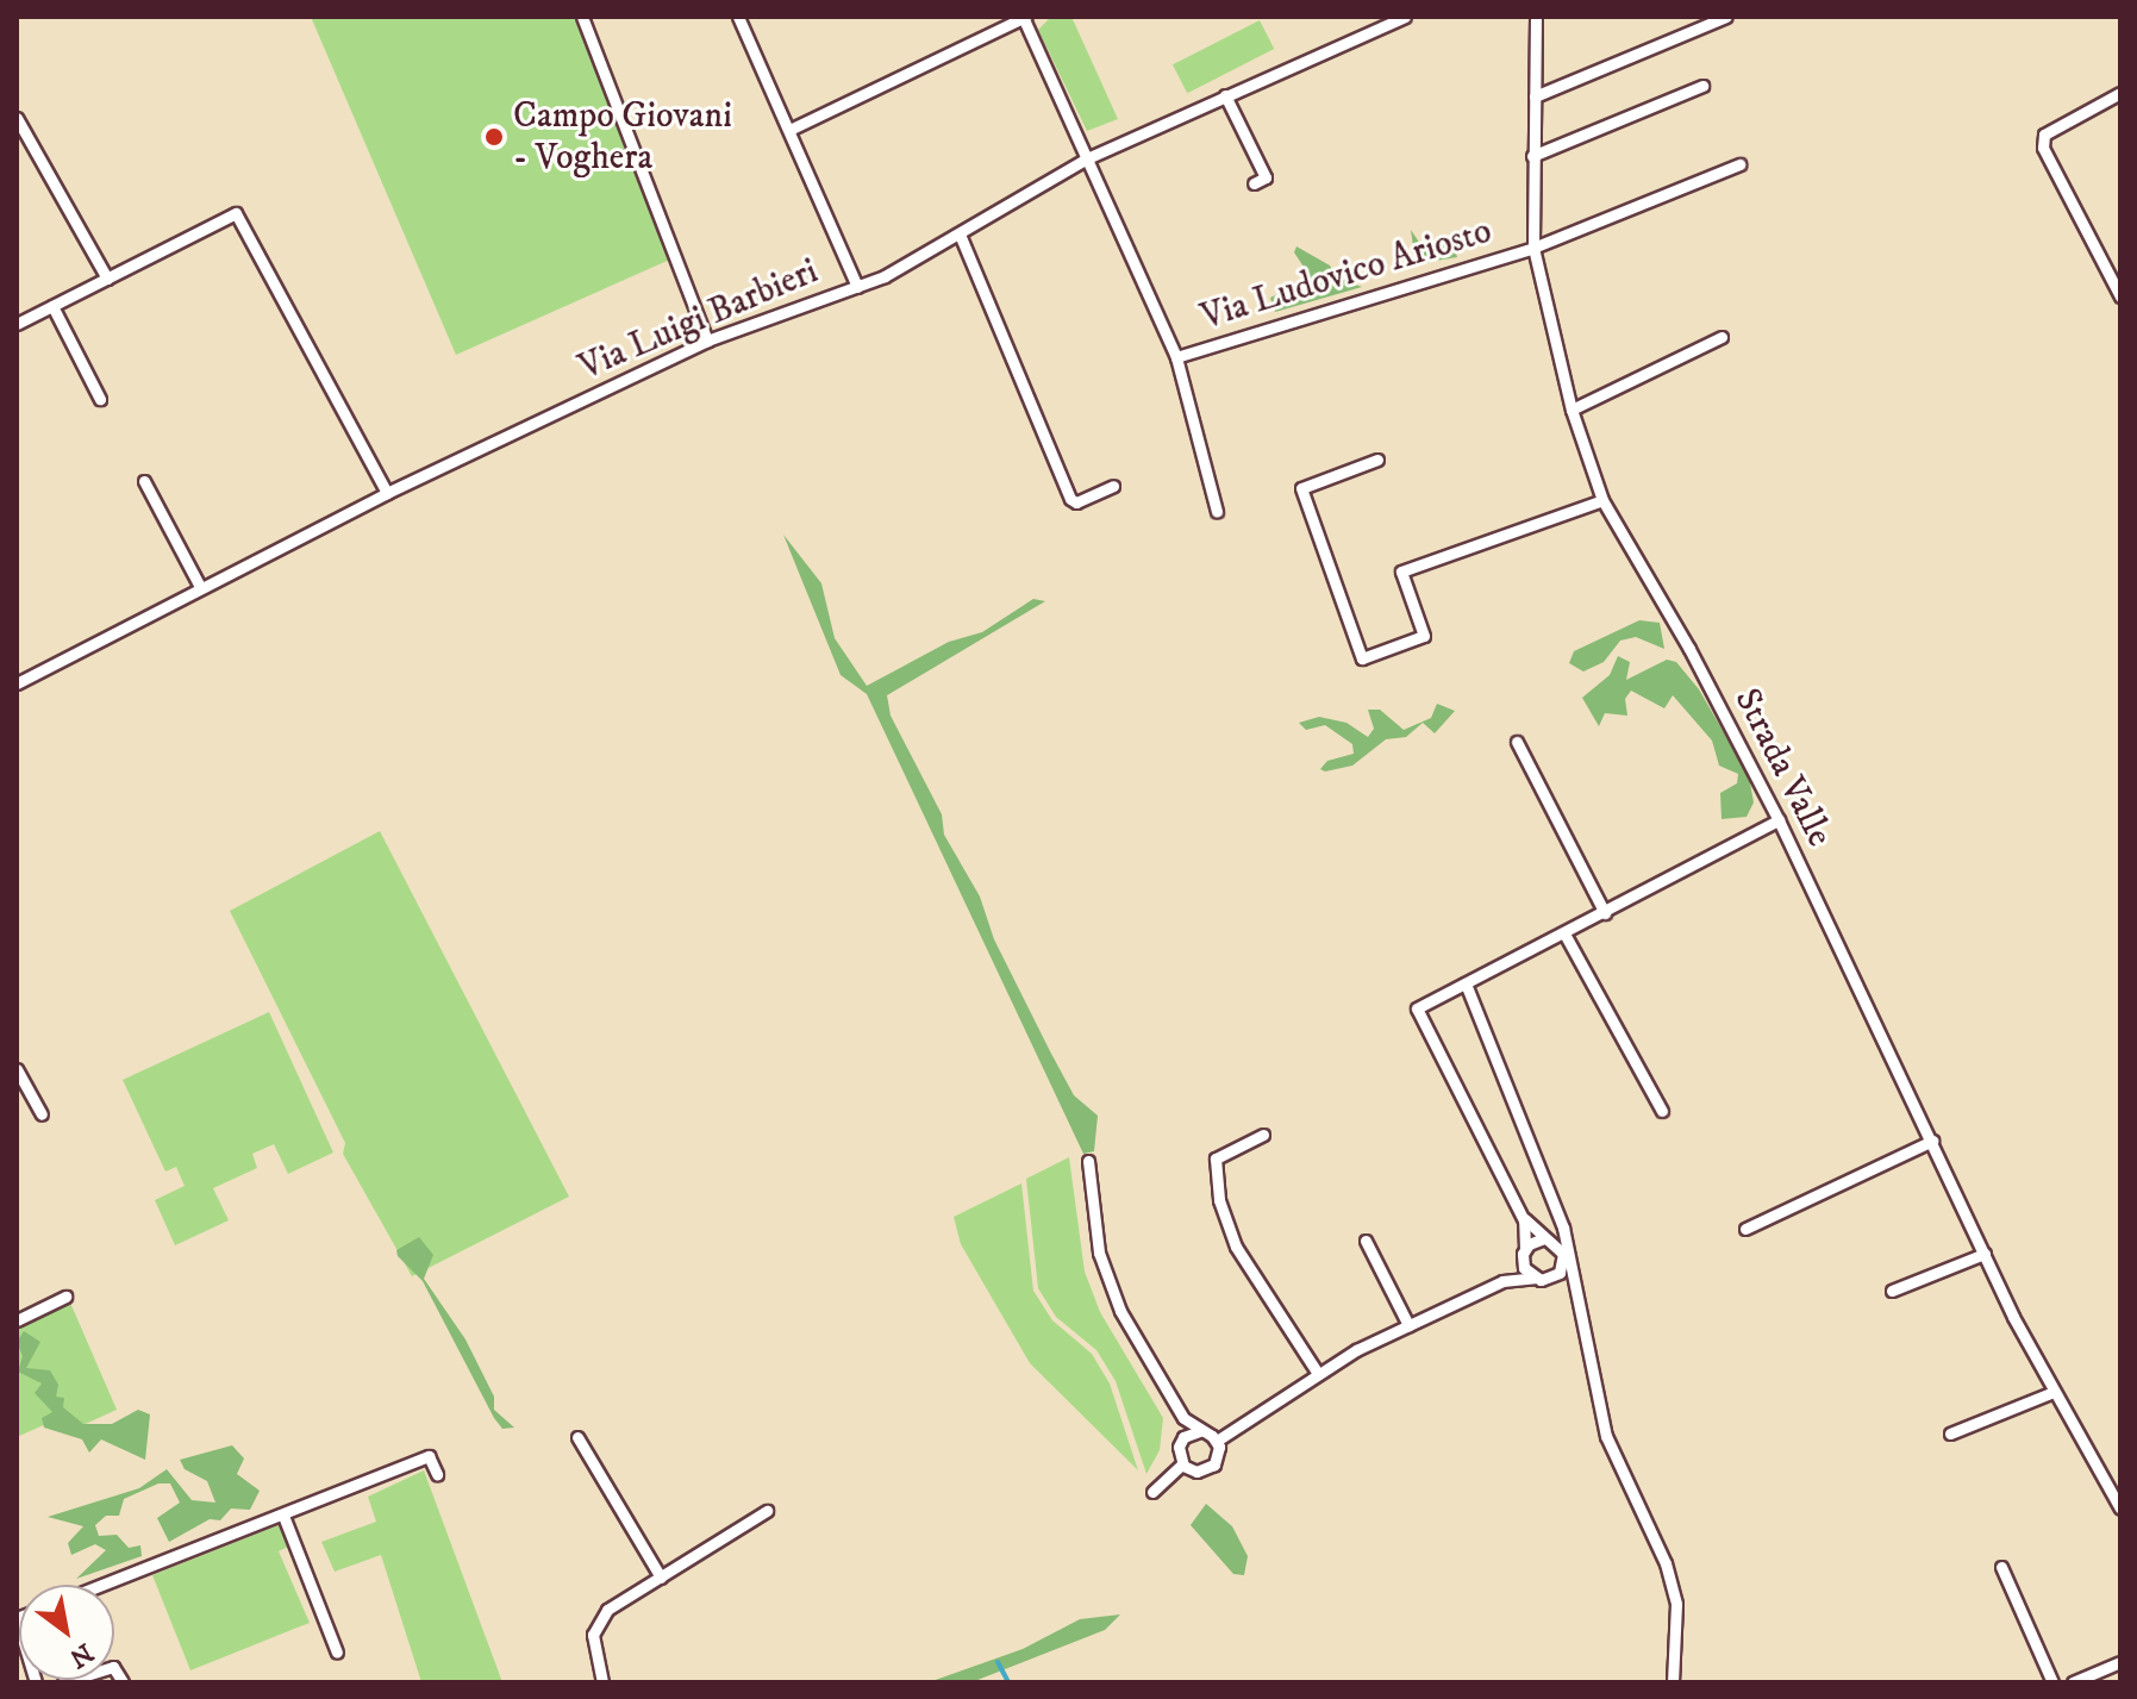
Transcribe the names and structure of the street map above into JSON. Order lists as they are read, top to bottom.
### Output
{
  "streets": {
    "street": ["Via Ludovico Ariosto", "Via Luigi Barbieri", "Strada Valle"]
  },
  "crossings": [
    ["Via Ludovico Ariosto", "Strada Valle"]
  ],
  "places": ["Campo Giovani - Voghera"],
  "north": "bottom right"
}
